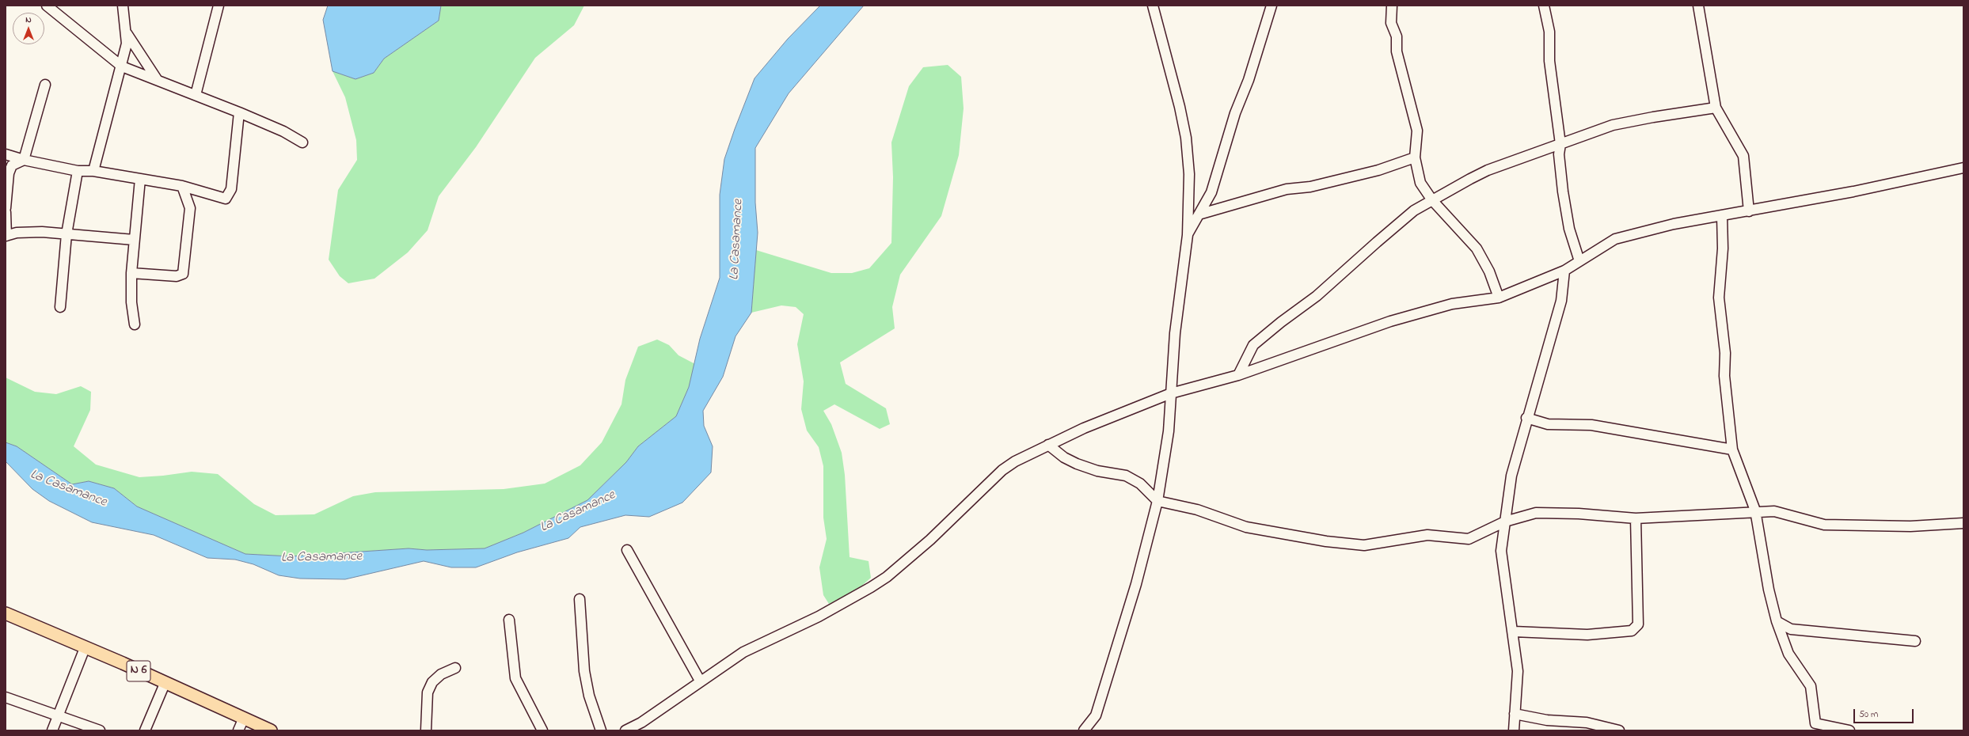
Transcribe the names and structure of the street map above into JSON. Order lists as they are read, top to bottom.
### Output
{
  "streets": {
    "main road": ["N 6"]
  },
  "water": ["La Casamance"],
  "scale_bar": "50 m",
  "north": "top"
}
